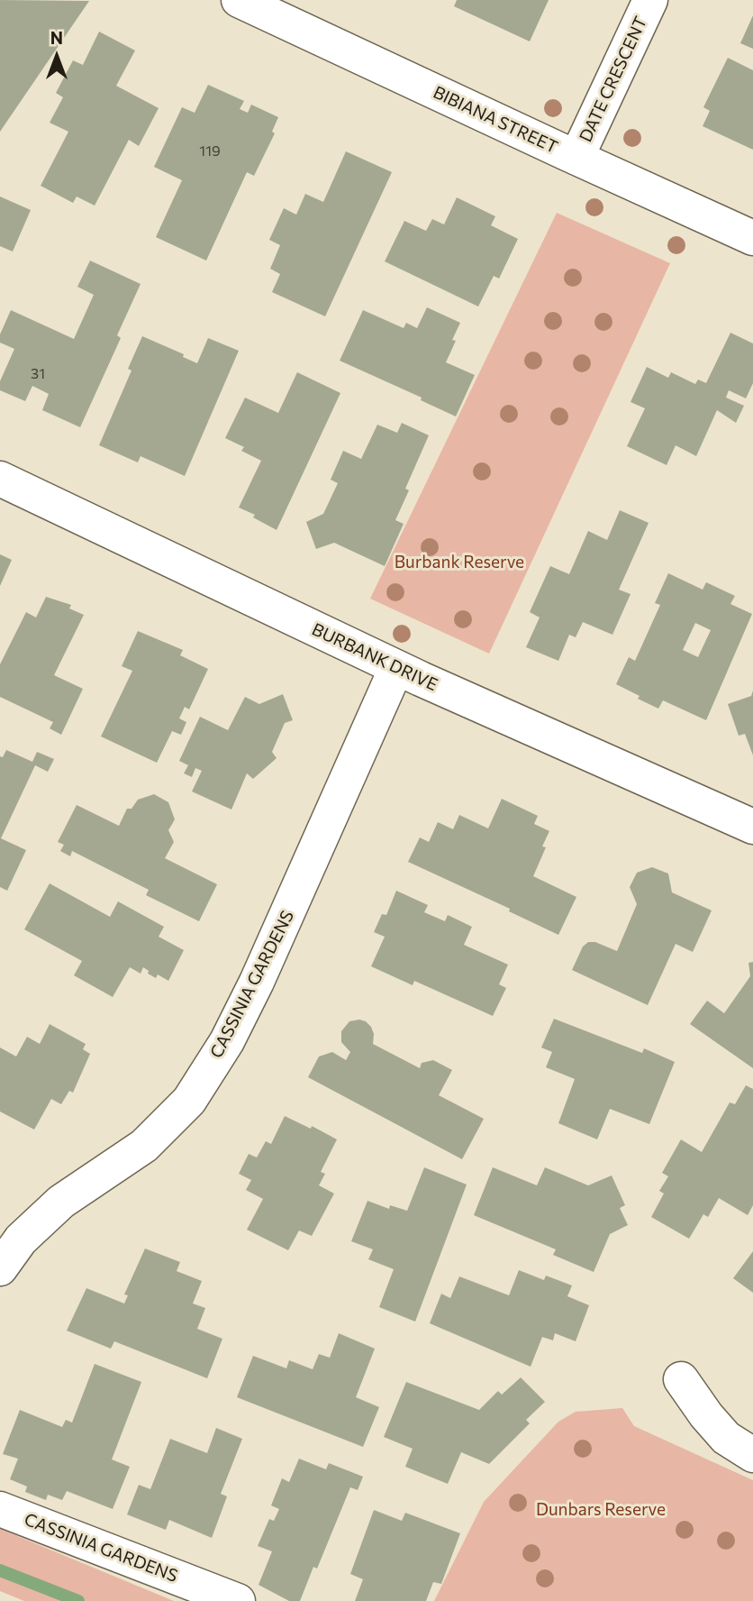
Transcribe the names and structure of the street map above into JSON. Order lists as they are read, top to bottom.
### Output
{
  "streets": {
    "street": [
      "DATE CRESCENT",
      "BIBIANA STREET",
      "BURBANK DRIVE",
      "CASSINIA GARDENS"
    ]
  },
  "crossings": [
    ["DATE CRESCENT", "BIBIANA STREET"],
    ["BURBANK DRIVE", "CASSINIA GARDENS"]
  ],
  "parks": ["Burbank Reserve", "Dunbars Reserve"],
  "house_numbers": ["119", "31"],
  "north": "top"
}
